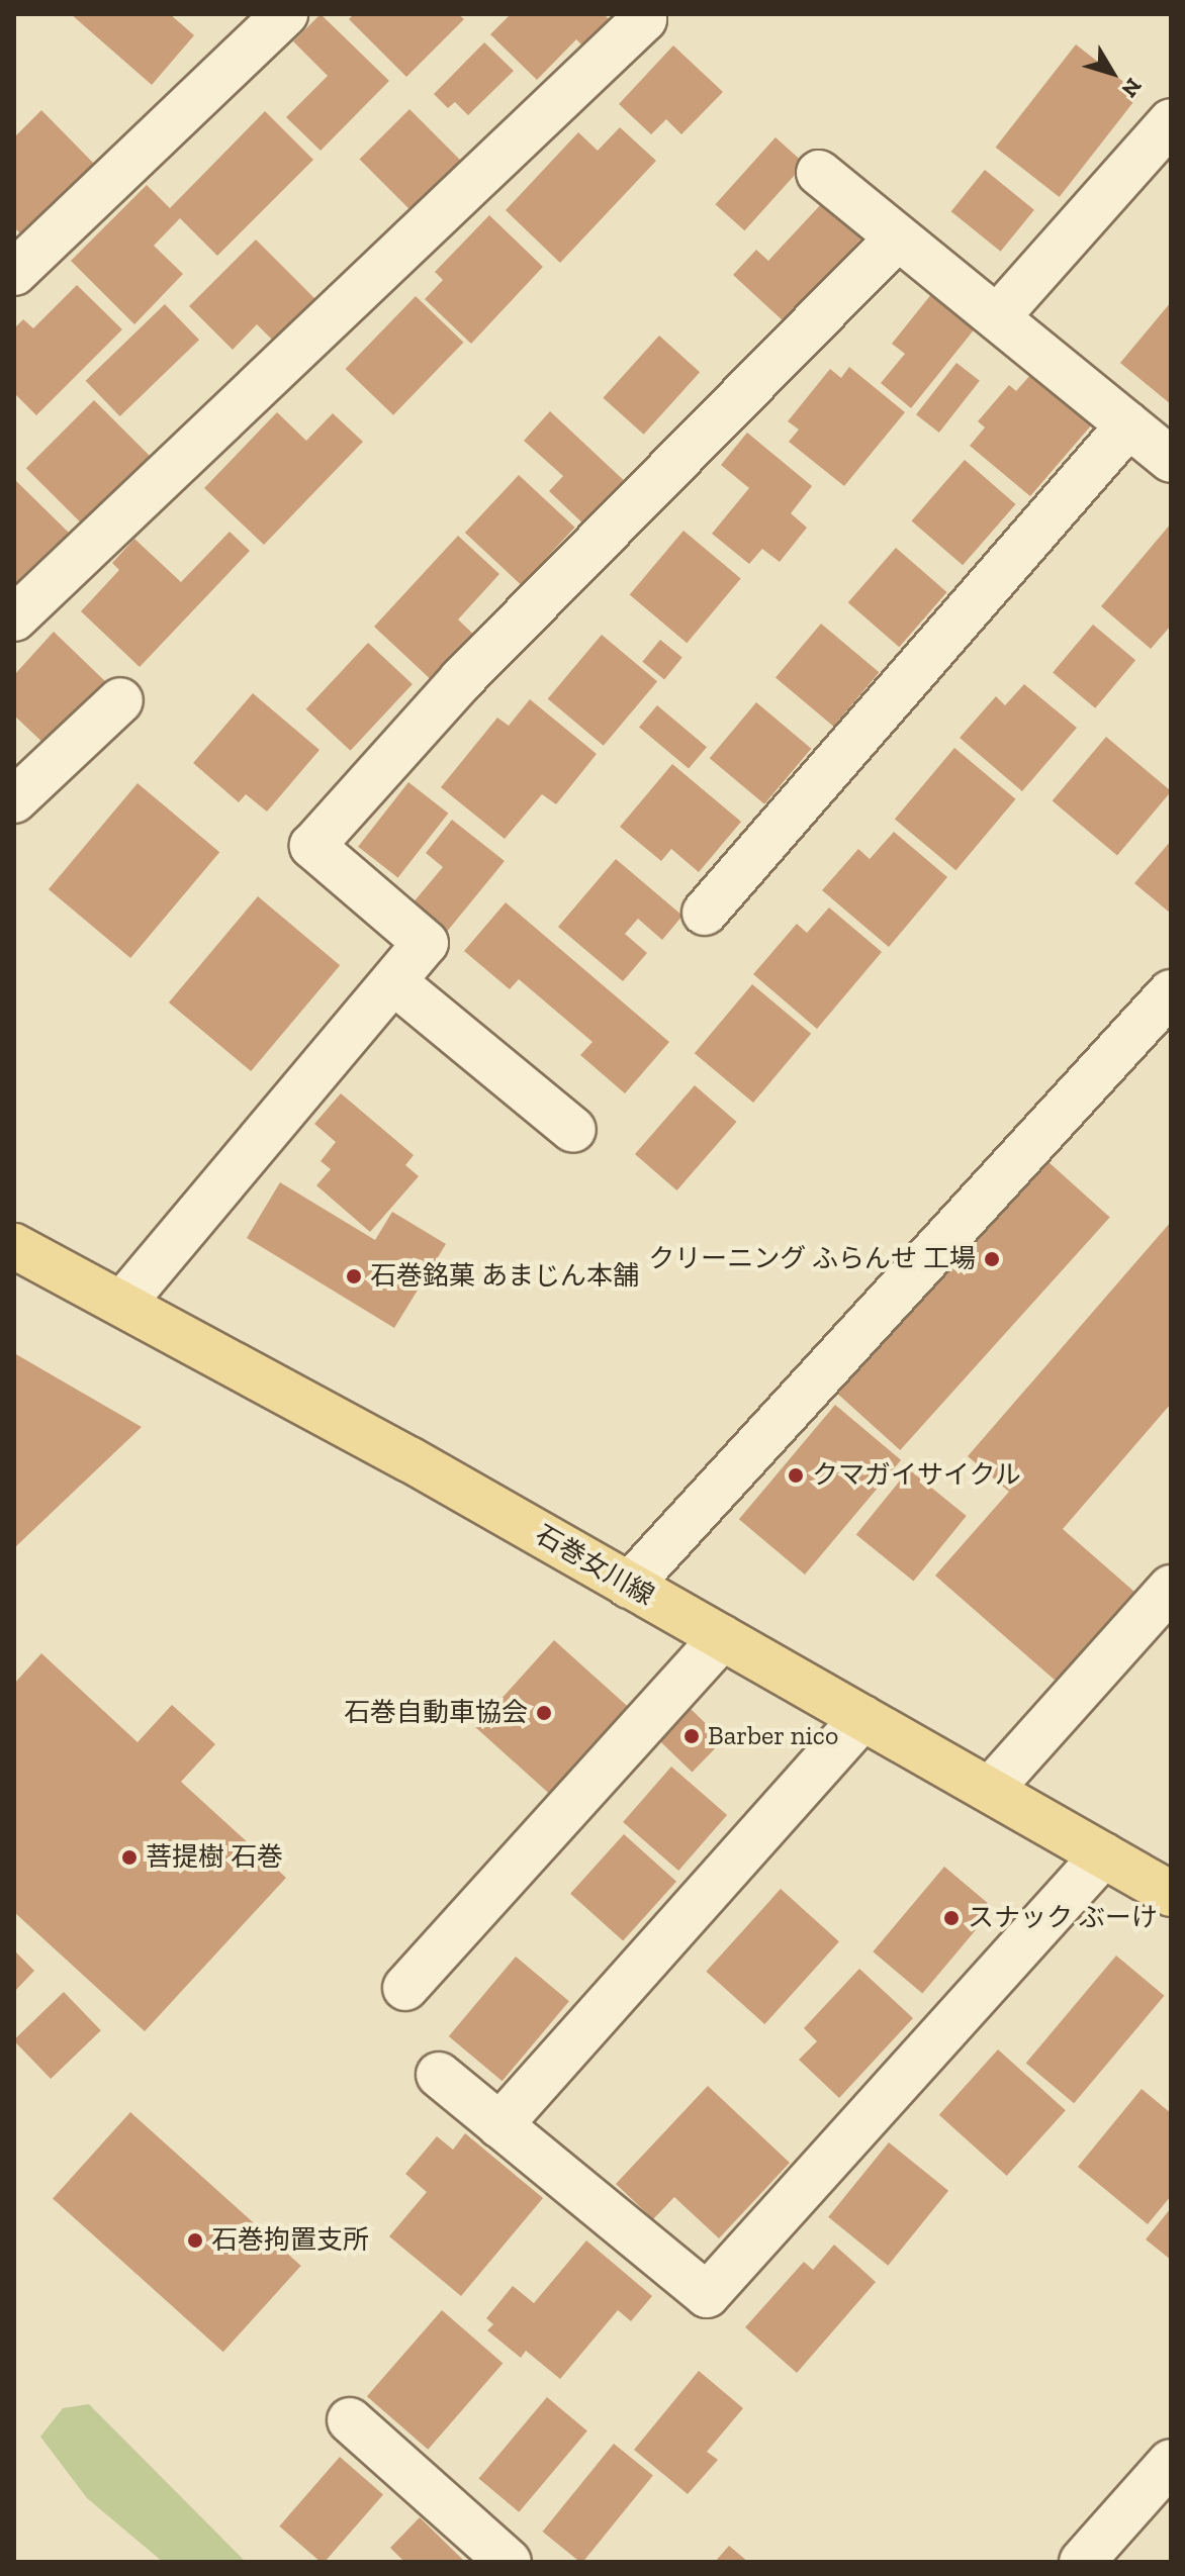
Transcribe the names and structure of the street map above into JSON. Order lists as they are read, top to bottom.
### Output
{
  "streets": {
    "main road": ["石巻女川線"]
  },
  "places": [
    "クリーニング ふらんせ 工場",
    "石巻銘菓 あまじん本舗",
    "クマガイサイクル",
    "石巻自動車協会",
    "Barber nico",
    "菩提樹 石巻",
    "スナック ぶーけ",
    "石巻拘置支所"
  ],
  "north": "bottom right"
}
